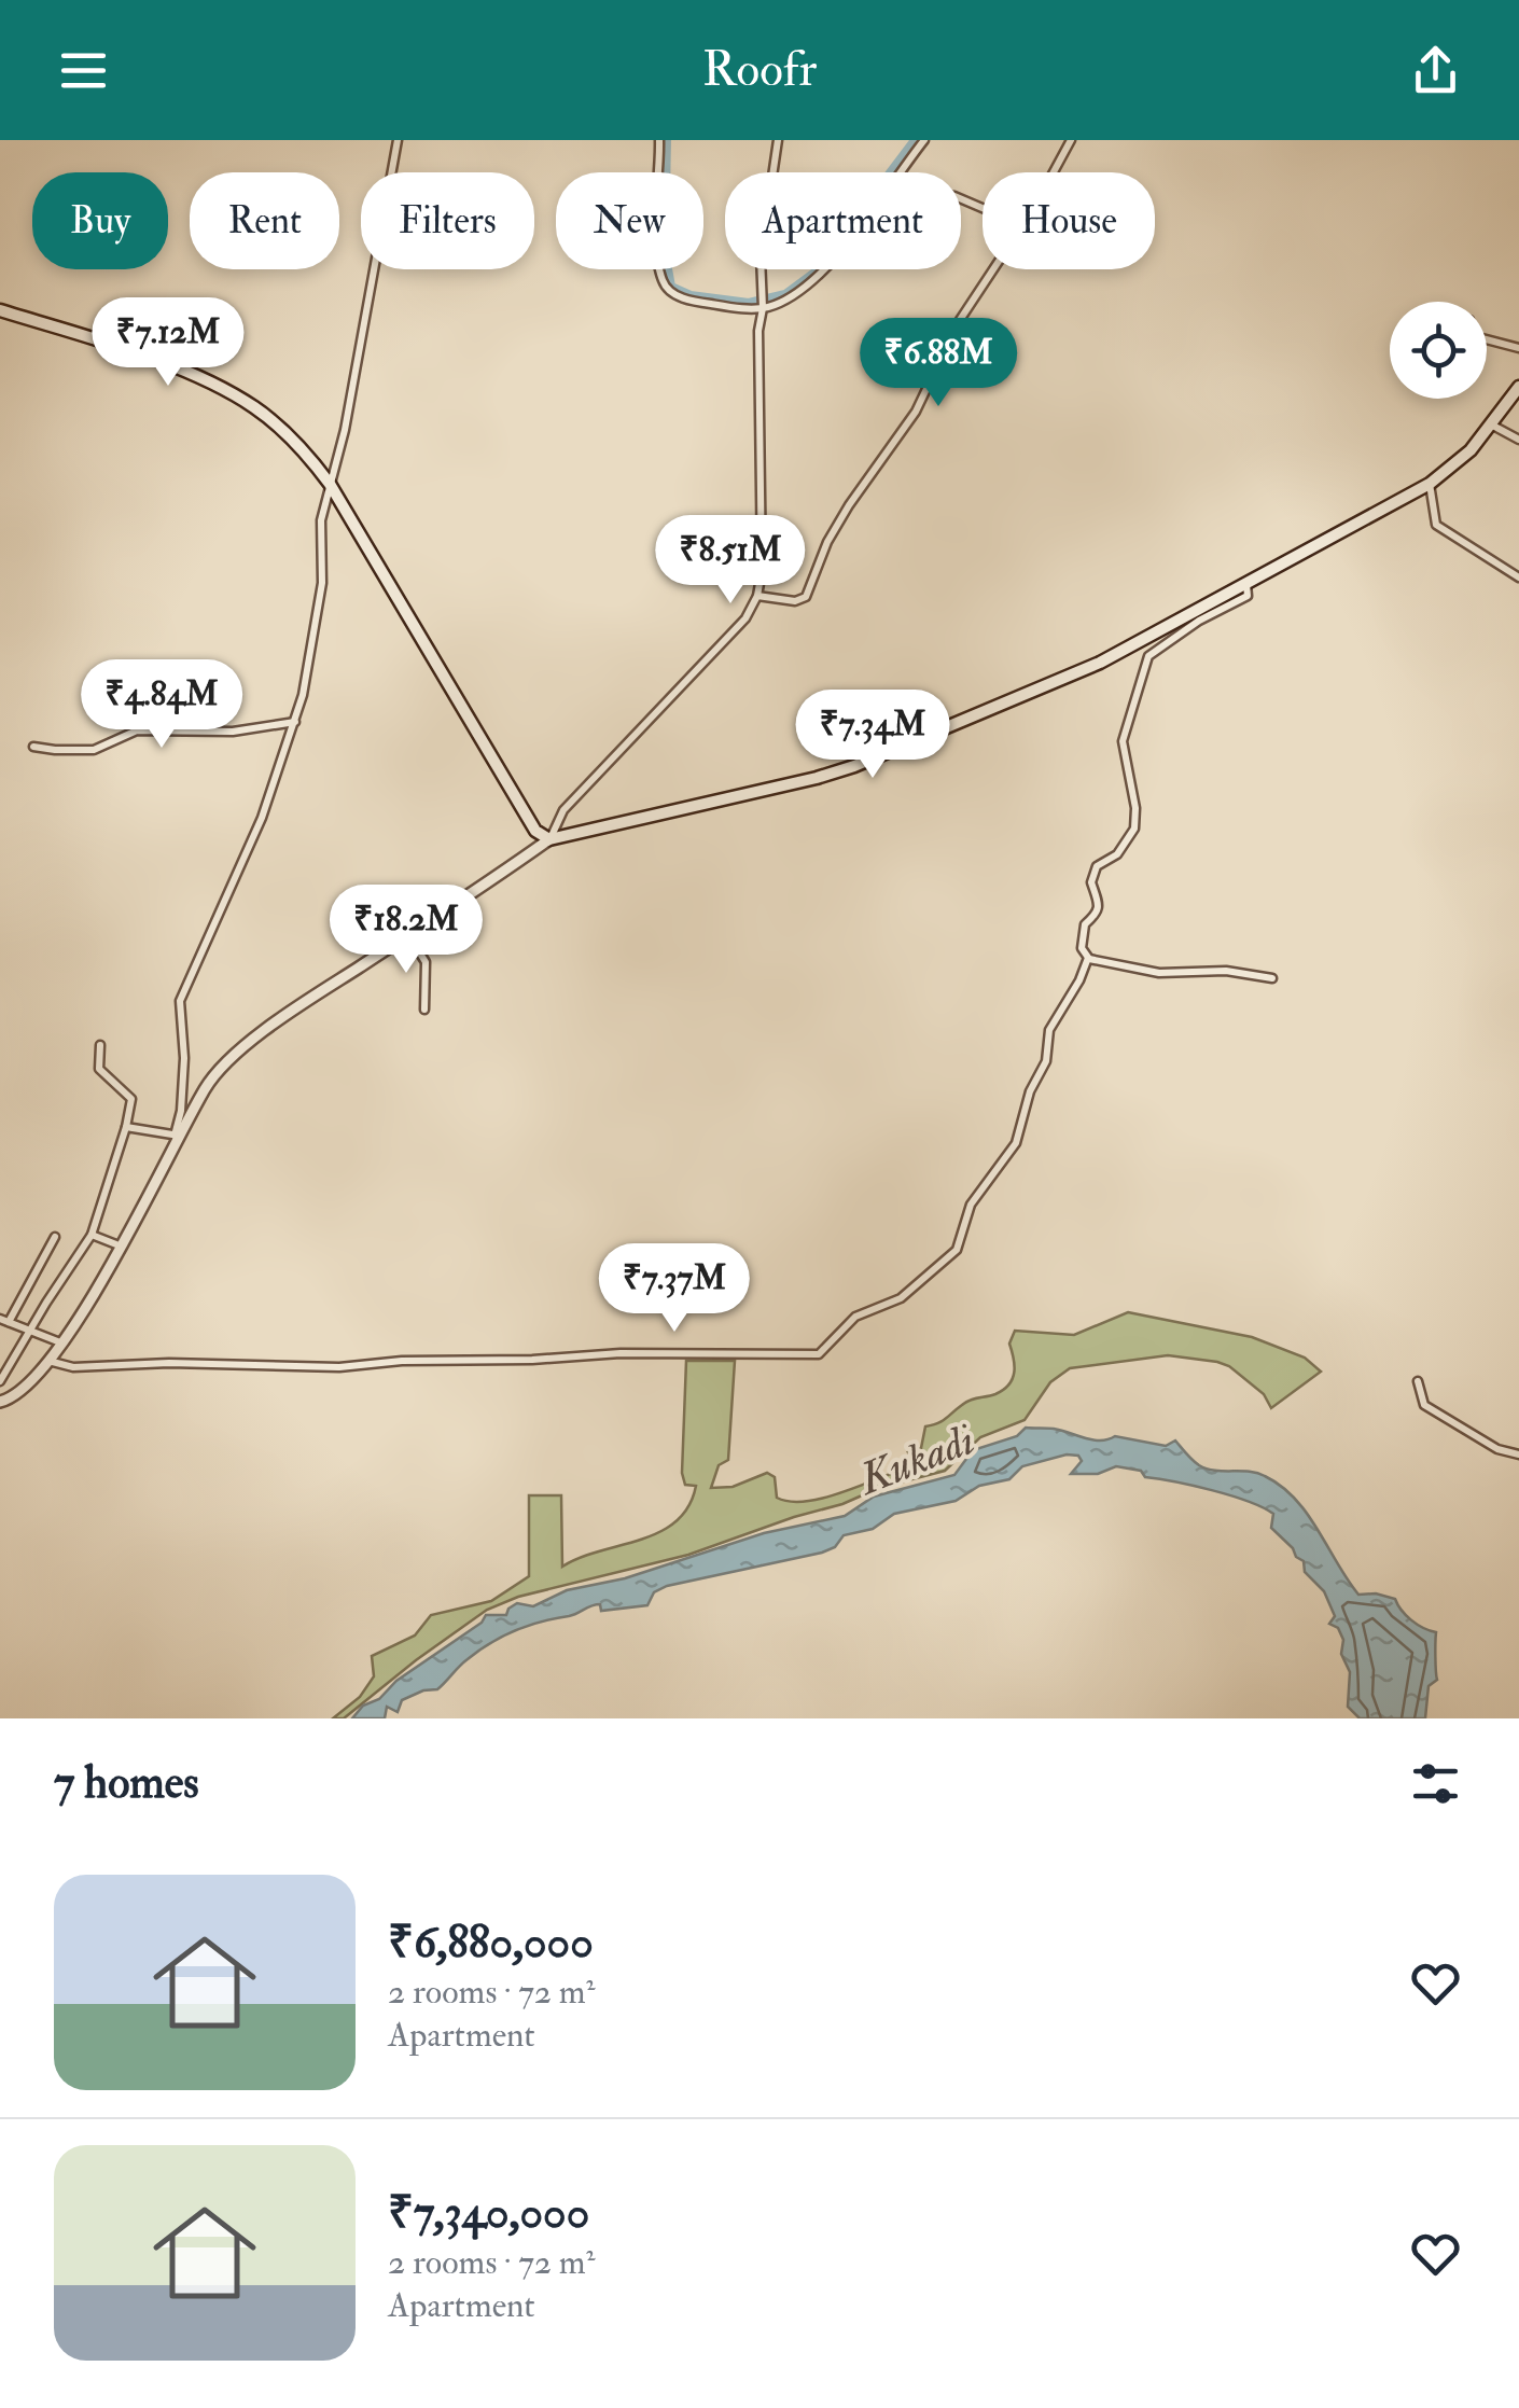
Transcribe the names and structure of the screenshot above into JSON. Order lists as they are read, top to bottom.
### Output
{
  "water": ["Kukadi"],
  "page": {
    "header": "Roofr",
    "chip": [
      "Buy",
      "Rent",
      "Filters",
      "New",
      "Apartment",
      "House"
    ],
    "price": [
      "₹7.12M",
      "₹6.88M",
      "₹8.51M",
      "₹4.84M",
      "₹7.34M",
      "₹18.2M",
      "₹7.37M"
    ],
    "heading": "7 homes",
    "list": [
      {
        "name": "₹6,880,000",
        "note": "2 rooms · 72 m² · Apartment"
      },
      {
        "name": "₹7,340,000",
        "note": "2 rooms · 72 m² · Apartment"
      }
    ]
  }
}
